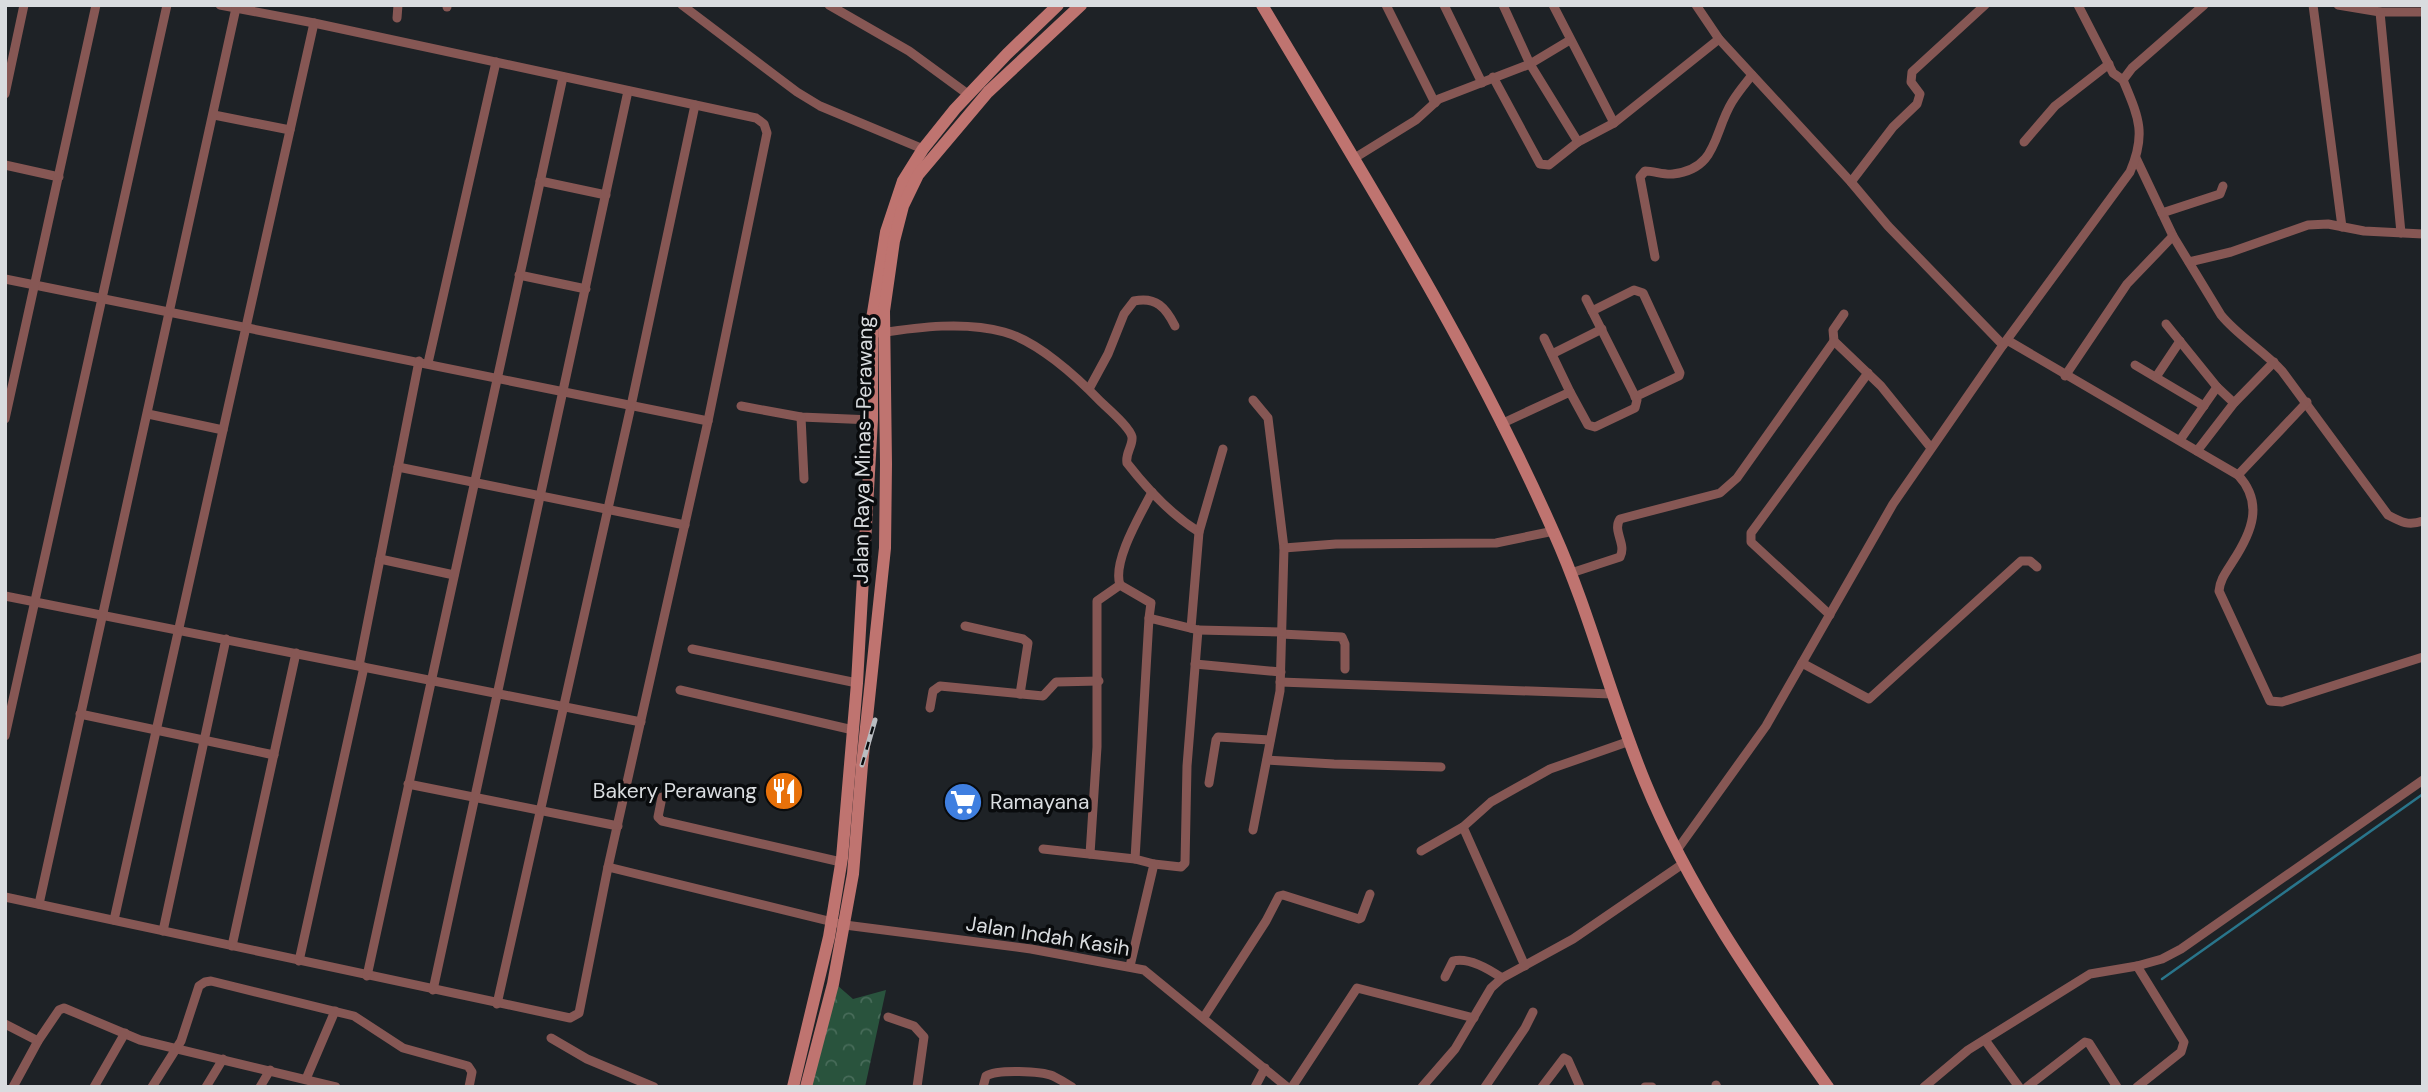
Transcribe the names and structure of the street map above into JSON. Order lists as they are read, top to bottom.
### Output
{
  "streets": {
    "main road": ["Jalan Raya Minas-Perawang"],
    "street": ["Jalan Indah Kasih"]
  },
  "crossings": [
    ["Jalan Raya Minas-Perawang", "Jalan Indah Kasih"]
  ],
  "places": {
    "restaurant": ["Bakery Perawang"],
    "supermarket": ["Ramayana"]
  }
}
